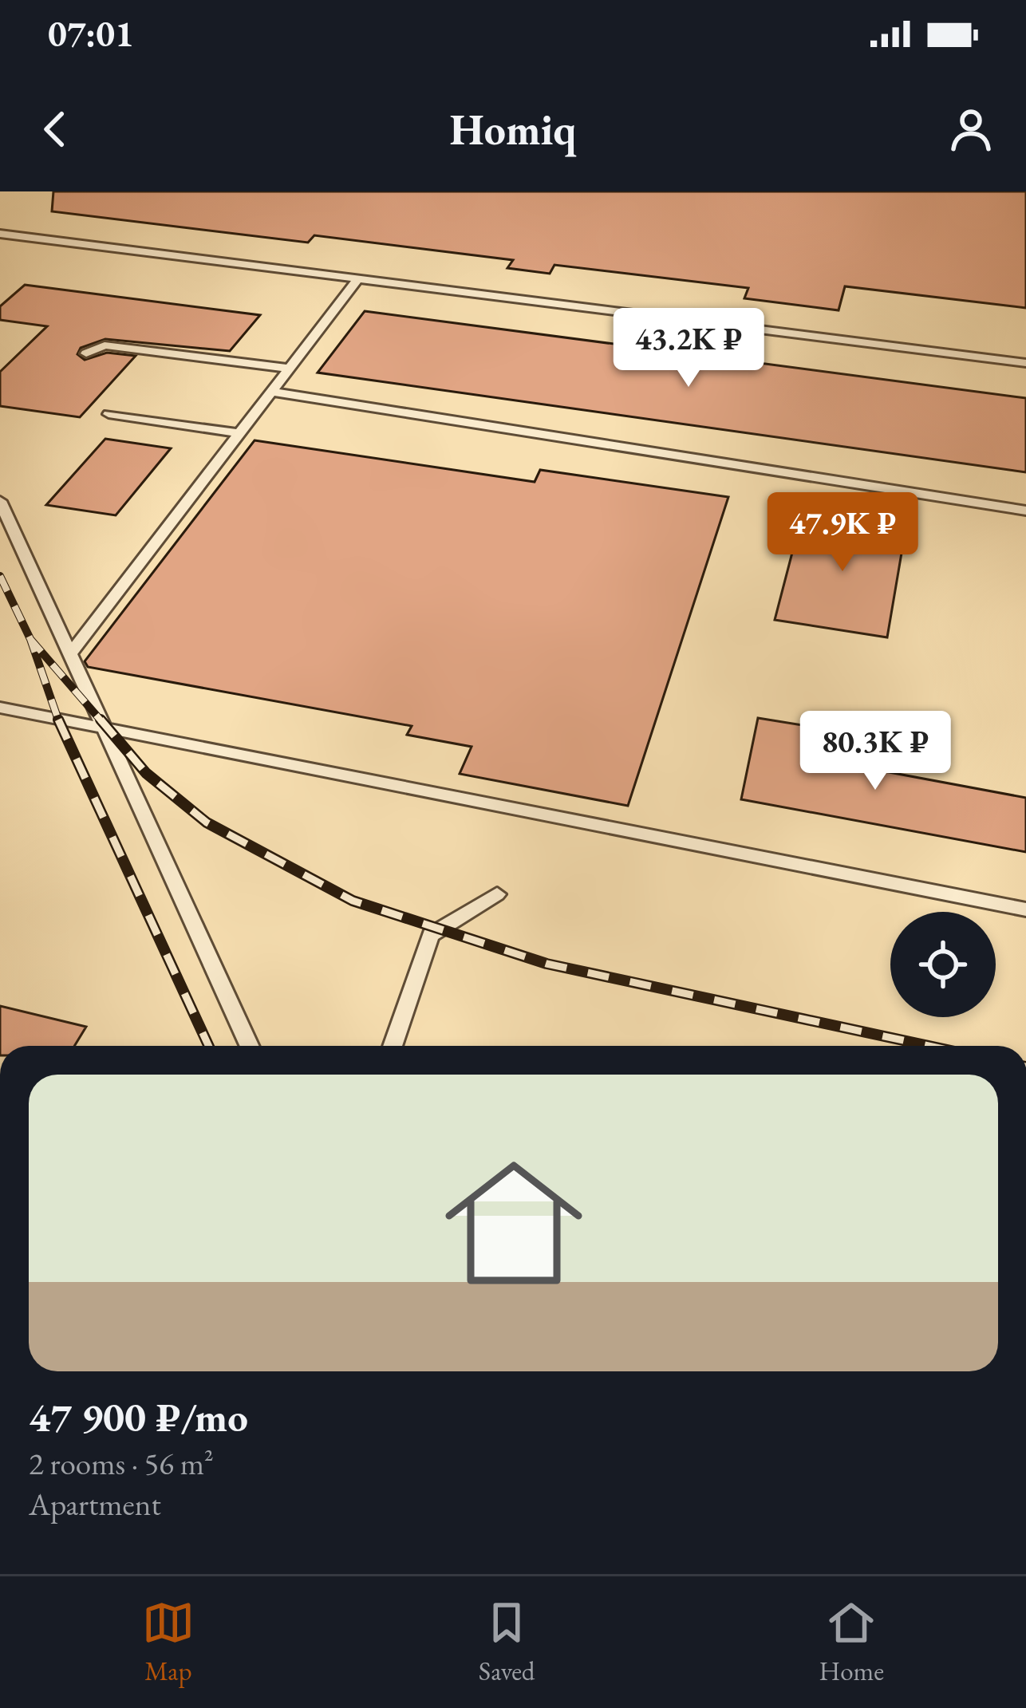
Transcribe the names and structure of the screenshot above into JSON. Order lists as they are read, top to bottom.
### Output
{
  "page": {
    "status": "07:01",
    "header": "Homiq",
    "price": ["43.2K ₽", "47.9K ₽", "80.3K ₽"],
    "list": [
      {
        "name": "47 900 ₽/mo",
        "note": "2 rooms · 56 m² · Apartment"
      }
    ],
    "tabs": ["Map", "Saved", "Home"]
  }
}
